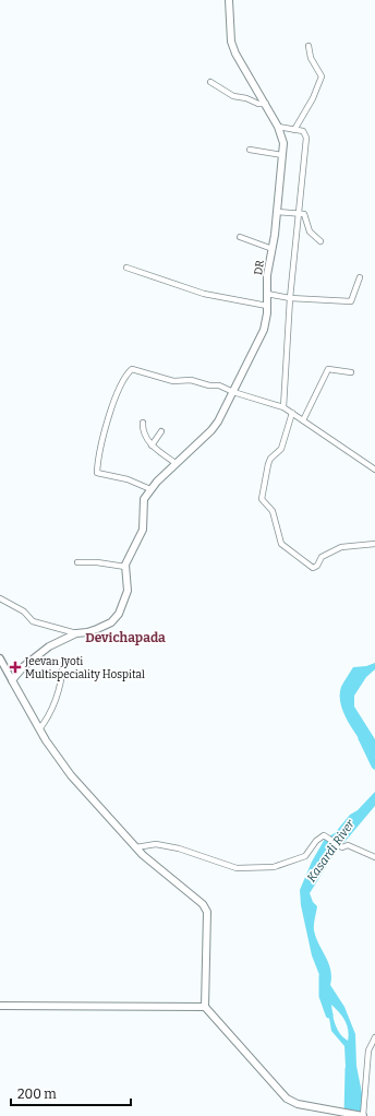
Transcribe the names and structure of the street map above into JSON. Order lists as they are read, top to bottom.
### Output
{
  "streets": {
    "main road": ["DR"]
  },
  "districts": ["Devichapada"],
  "water": ["Kasardi River"],
  "places": {
    "health": ["Jeevan Jyoti Multispeciality Hospital"]
  },
  "scale_bar": "200 m"
}
